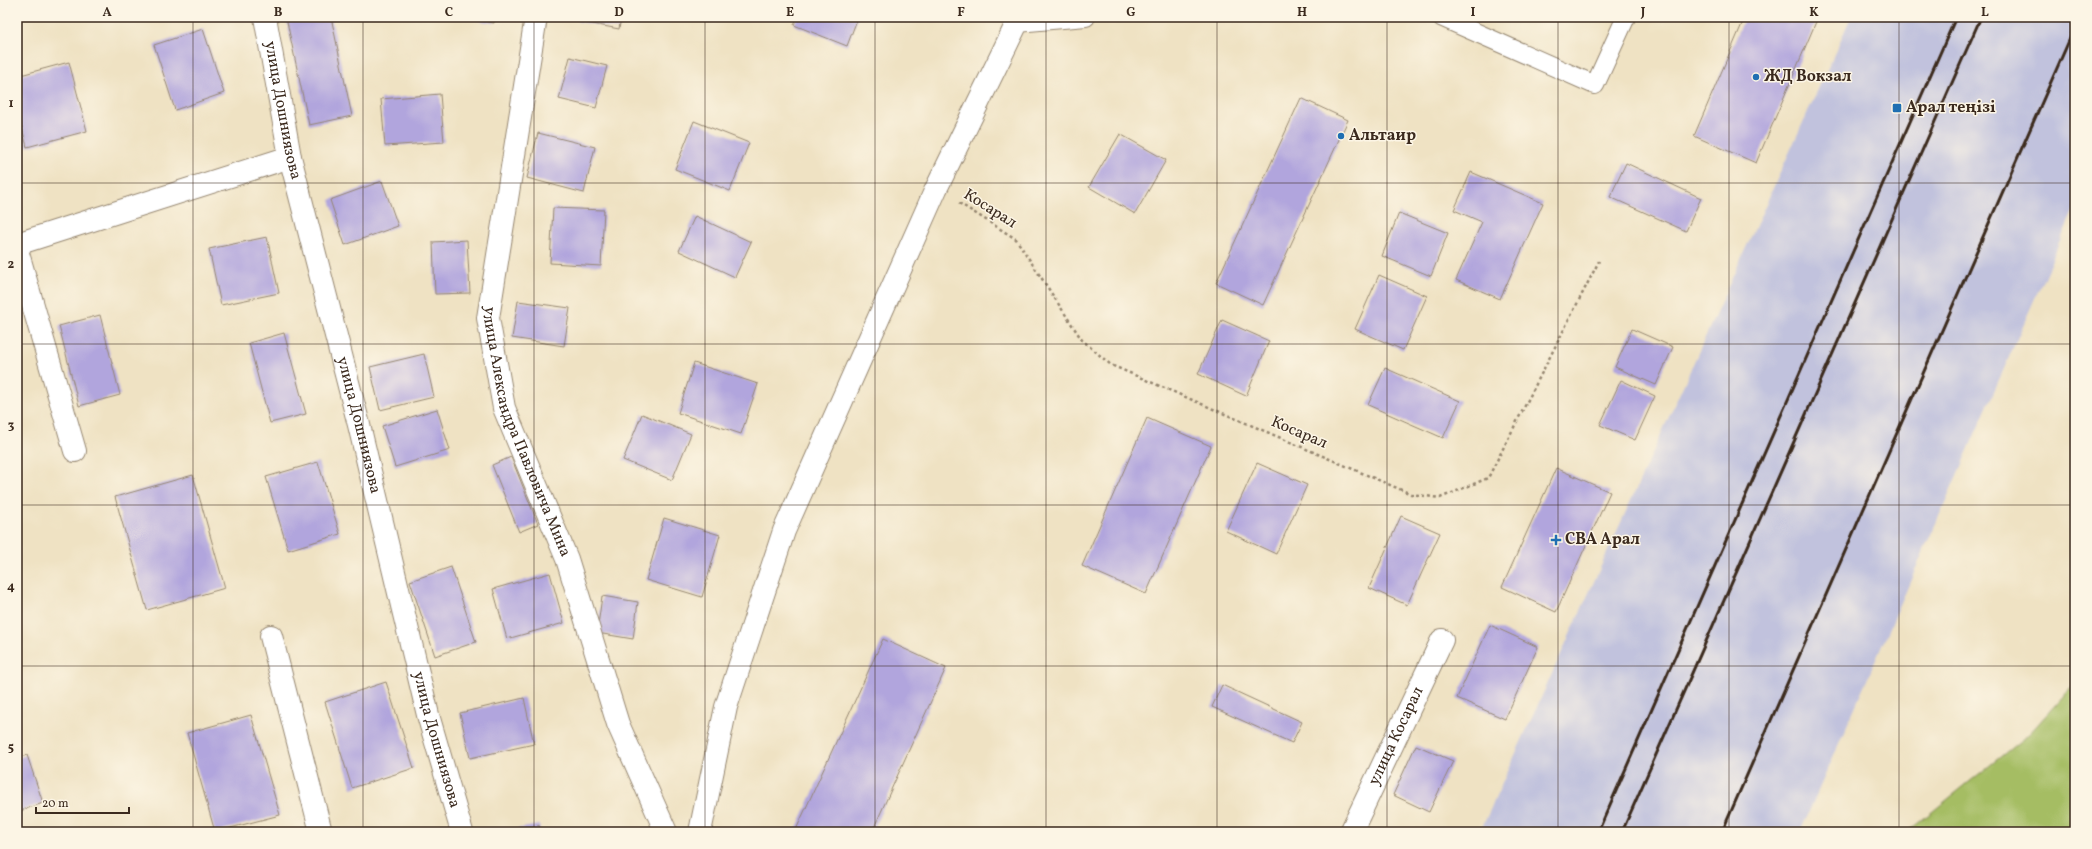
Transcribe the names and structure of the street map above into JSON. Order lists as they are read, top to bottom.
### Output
{
  "streets": {
    "street": ["улица Дошниязова", "улица Александра Павловича Мина", "улица Косарал"],
    "path": ["Косарал"]
  },
  "places": {
    "other": ["ЖД Вокзал", "Альтаир"],
    "transit": ["Арал теңізі"],
    "health": ["СВА Арал"]
  },
  "scale_bar": "20 m",
  "grid": {
    "columns": [
      "A",
      "B",
      "C",
      "D",
      "E",
      "F",
      "G",
      "H",
      "I",
      "J",
      "K",
      "L"
    ],
    "rows": [
      "1",
      "2",
      "3",
      "4",
      "5"
    ]
  }
}
